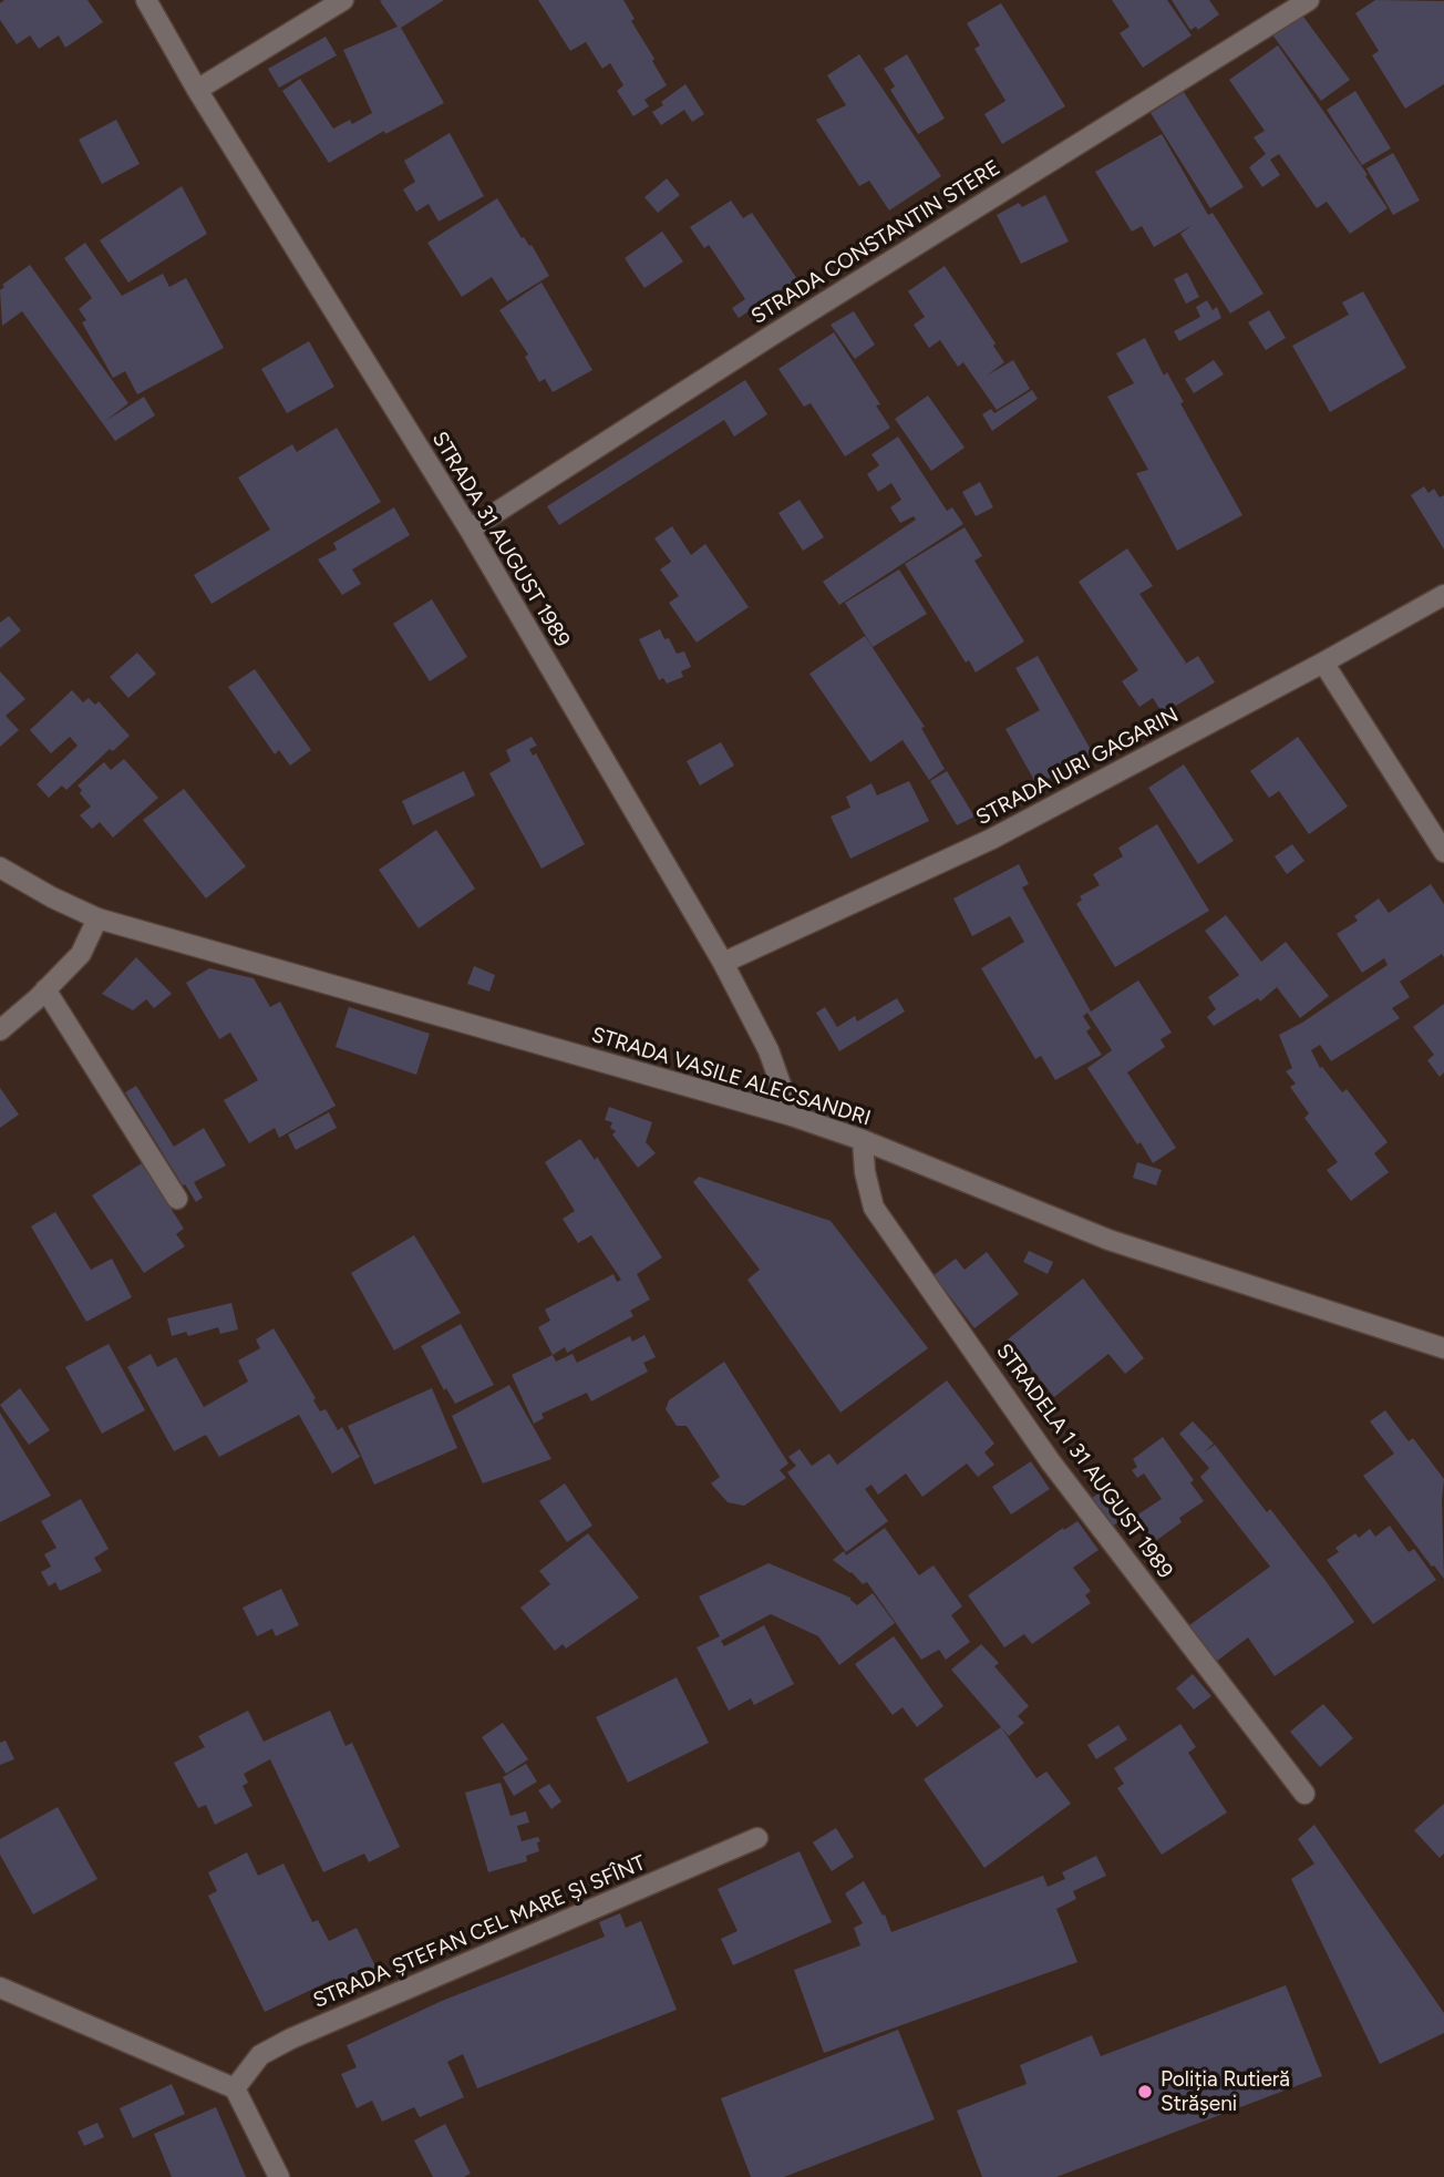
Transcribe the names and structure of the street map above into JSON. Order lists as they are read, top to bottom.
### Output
{
  "streets": {
    "street": [
      "STRADA CONSTANTIN STERE",
      "STRADA 31 AUGUST 1989",
      "STRADA IURI GAGARIN",
      "STRADA VASILE ALECSANDRI",
      "STRADELA 1 31 AUGUST 1989",
      "STRADA ȘTEFAN CEL MARE ȘI SFÎNT"
    ]
  },
  "crossings": [
    ["STRADA CONSTANTIN STERE", "STRADA 31 AUGUST 1989"],
    ["STRADA 31 AUGUST 1989", "STRADA IURI GAGARIN"],
    ["STRADA 31 AUGUST 1989", "STRADA VASILE ALECSANDRI"],
    ["STRADA VASILE ALECSANDRI", "STRADELA 1 31 AUGUST 1989"]
  ],
  "places": ["Poliția Rutieră Strășeni"]
}
